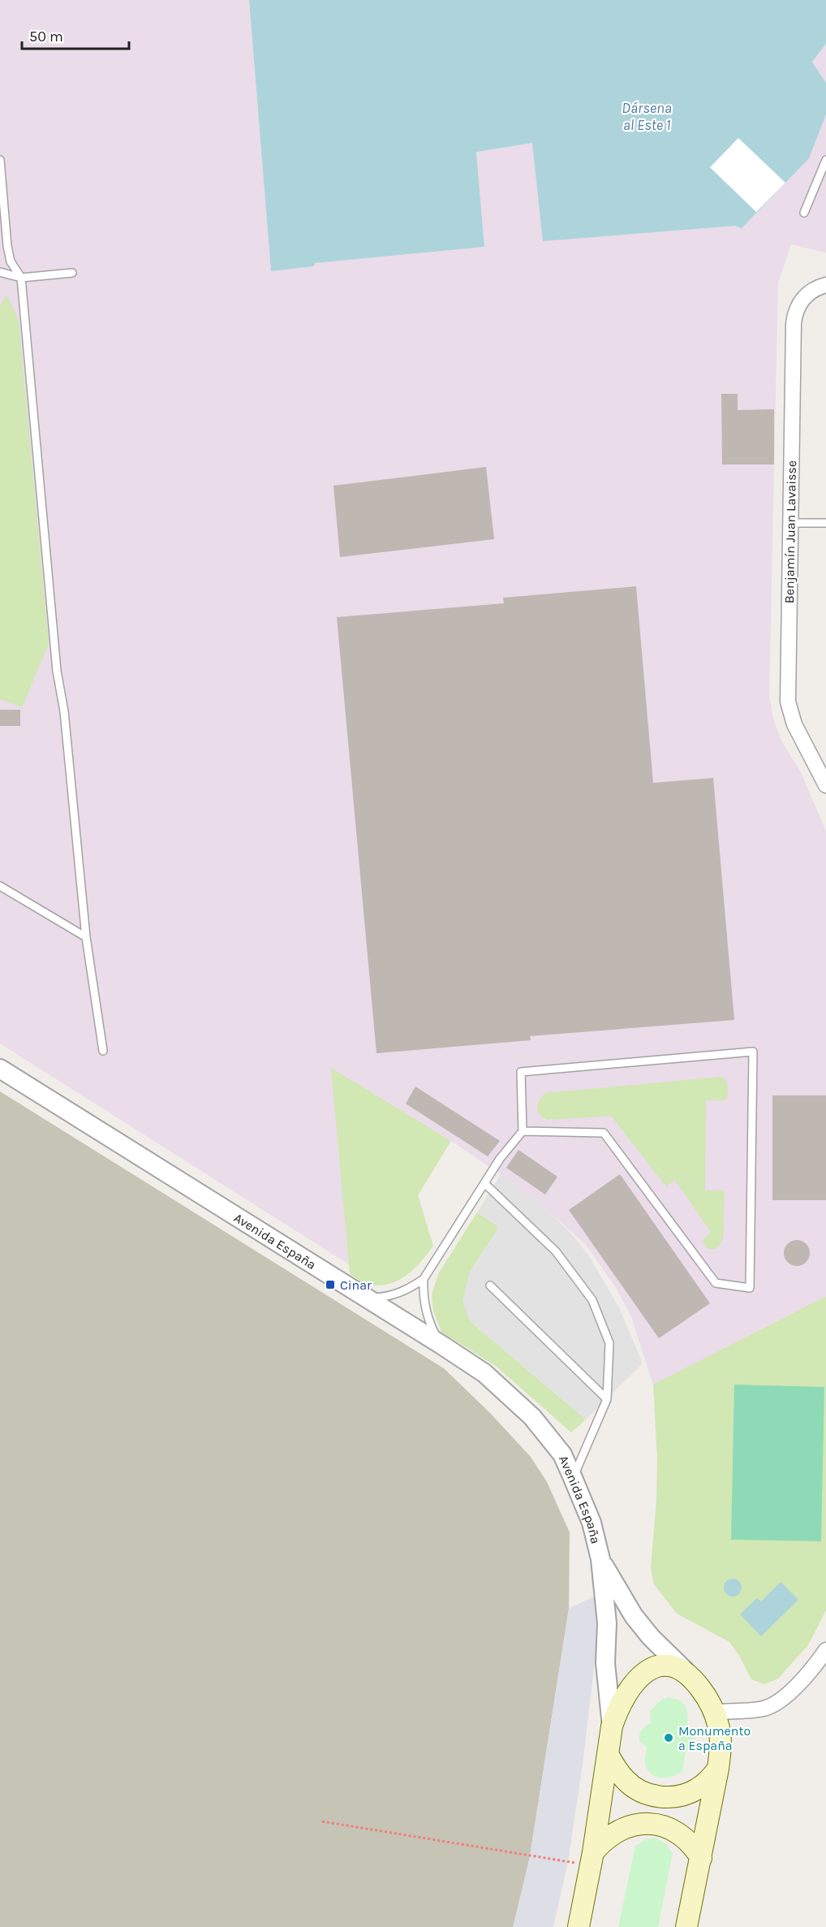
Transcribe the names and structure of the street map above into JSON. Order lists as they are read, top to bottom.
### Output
{
  "streets": {
    "main road": ["Avenida España"],
    "street": ["Benjamín Juan Lavaisse"]
  },
  "water": ["Dársena al Este 1"],
  "places": {
    "transit": ["Cinar"],
    "other": ["Monumento a España"]
  },
  "scale_bar": "50 m"
}
